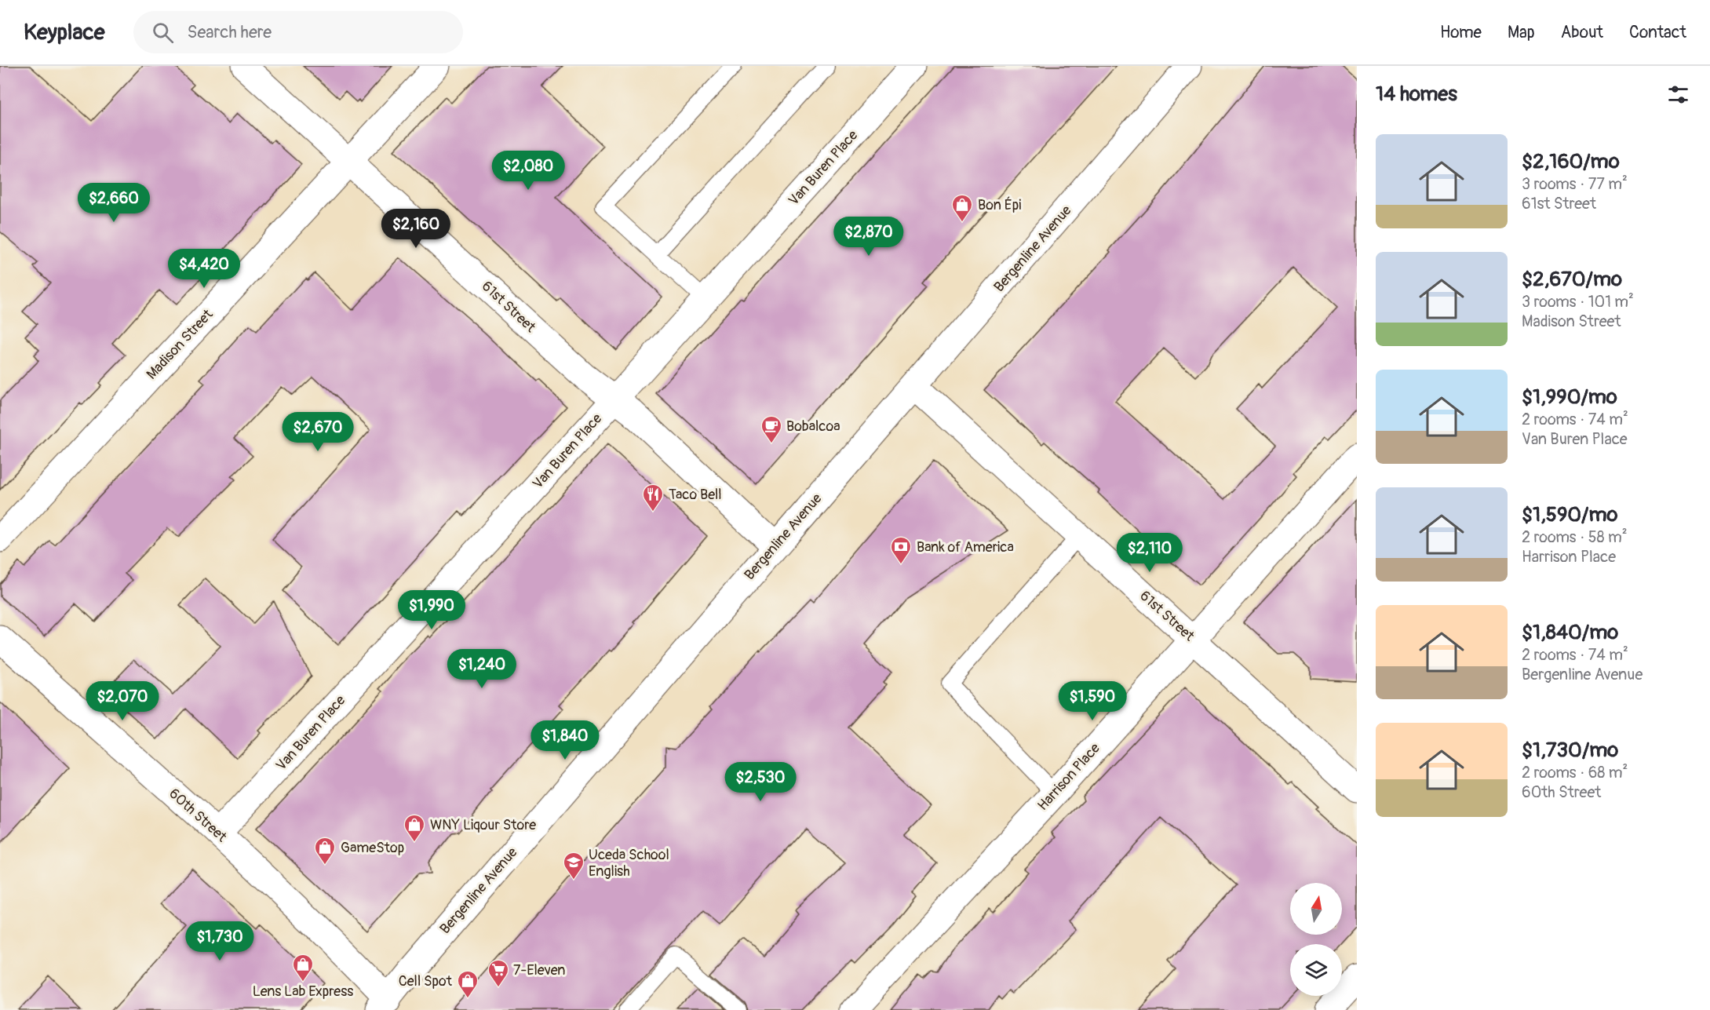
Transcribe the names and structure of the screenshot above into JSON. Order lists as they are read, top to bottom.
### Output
{
  "streets": {
    "street": [
      "Van Buren Place",
      "Bergenline Avenue",
      "61st Street",
      "Madison Street",
      "Harrison Place",
      "60th Street"
    ]
  },
  "crossings": [
    ["Van Buren Place", "61st Street"],
    ["Van Buren Place", "60th Street"],
    ["Bergenline Avenue", "61st Street"],
    ["Bergenline Avenue", "60th Street"],
    ["61st Street", "Madison Street"],
    ["61st Street", "Harrison Place"]
  ],
  "places": {
    "shop": [
      "Bon Épi",
      "WNY Liqour Store",
      "GameStop",
      "Lens Lab Express",
      "Cell Spot"
    ],
    "cafe": ["Bobalcoa"],
    "restaurant": ["Taco Bell"],
    "bank": ["Bank of America"],
    "school or university": ["Uceda School English"],
    "supermarket": ["7-Eleven"]
  },
  "north": "top",
  "page": {
    "header": "Keyplace",
    "search": "Search here",
    "nav": [
      "Home",
      "Map",
      "About",
      "Contact"
    ],
    "heading": "14 homes",
    "list": [
      {
        "name": "$2,160/mo",
        "note": "3 rooms · 77 m² · 61st Street"
      },
      {
        "name": "$2,670/mo",
        "note": "3 rooms · 101 m² · Madison Street"
      },
      {
        "name": "$1,990/mo",
        "note": "2 rooms · 74 m² · Van Buren Place"
      },
      {
        "name": "$1,590/mo",
        "note": "2 rooms · 58 m² · Harrison Place"
      },
      {
        "name": "$1,840/mo",
        "note": "2 rooms · 74 m² · Bergenline Avenue"
      },
      {
        "name": "$1,730/mo",
        "note": "2 rooms · 68 m² · 60th Street"
      }
    ],
    "price": [
      "$2,080",
      "$2,660",
      "$2,160",
      "$2,870",
      "$4,420",
      "$2,670",
      "$2,110",
      "$1,990",
      "$1,240",
      "$2,070",
      "$1,590",
      "$1,840",
      "$2,530",
      "$1,730"
    ]
  }
}
